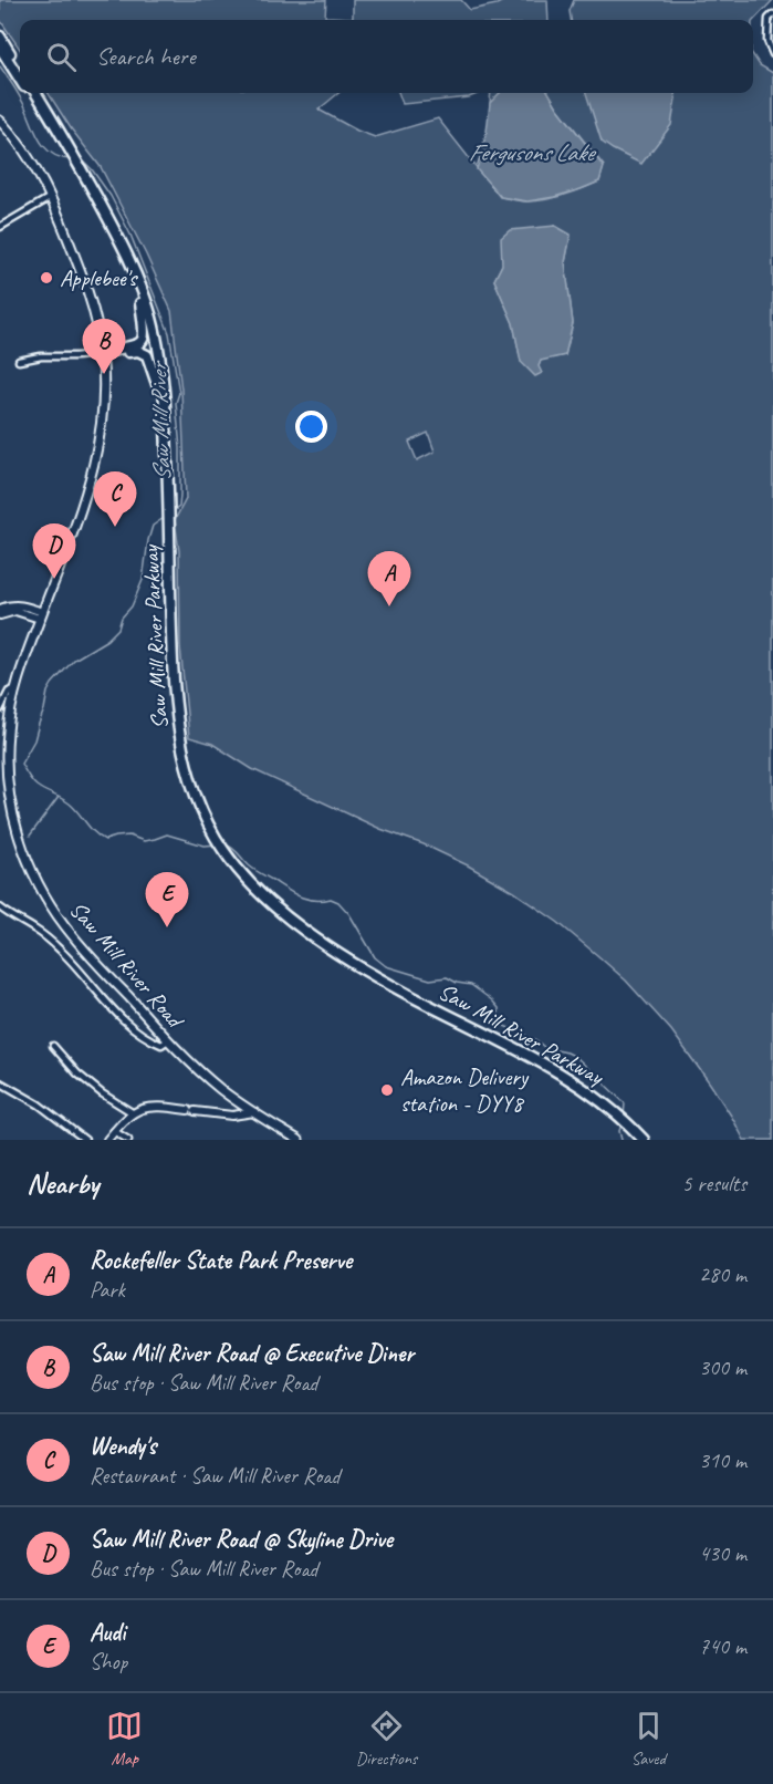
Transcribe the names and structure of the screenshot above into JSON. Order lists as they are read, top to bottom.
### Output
{
  "streets": {
    "highway": ["Saw Mill River Parkway"],
    "main road": ["Saw Mill River Road"]
  },
  "water": ["Fergusons Lake", "Saw Mill River"],
  "places": ["Applebee's", "Amazon Delivery station - DYY8"],
  "page": {
    "search": "Search here",
    "pins": [
      "B",
      "C",
      "D",
      "A",
      "E"
    ],
    "heading": ["Nearby", "5 results"],
    "list": [
      {
        "mark": "A",
        "name": "Rockefeller State Park Preserve",
        "note": "Park",
        "value": "280 m"
      },
      {
        "mark": "B",
        "name": "Saw Mill River Road @ Executive Diner",
        "note": "Bus stop · Saw Mill River Road",
        "value": "300 m"
      },
      {
        "mark": "C",
        "name": "Wendy's",
        "note": "Restaurant · Saw Mill River Road",
        "value": "310 m"
      },
      {
        "mark": "D",
        "name": "Saw Mill River Road @ Skyline Drive",
        "note": "Bus stop · Saw Mill River Road",
        "value": "430 m"
      },
      {
        "mark": "E",
        "name": "Audi",
        "note": "Shop",
        "value": "740 m"
      }
    ],
    "nav": ["Map", "Directions", "Saved"]
  }
}
